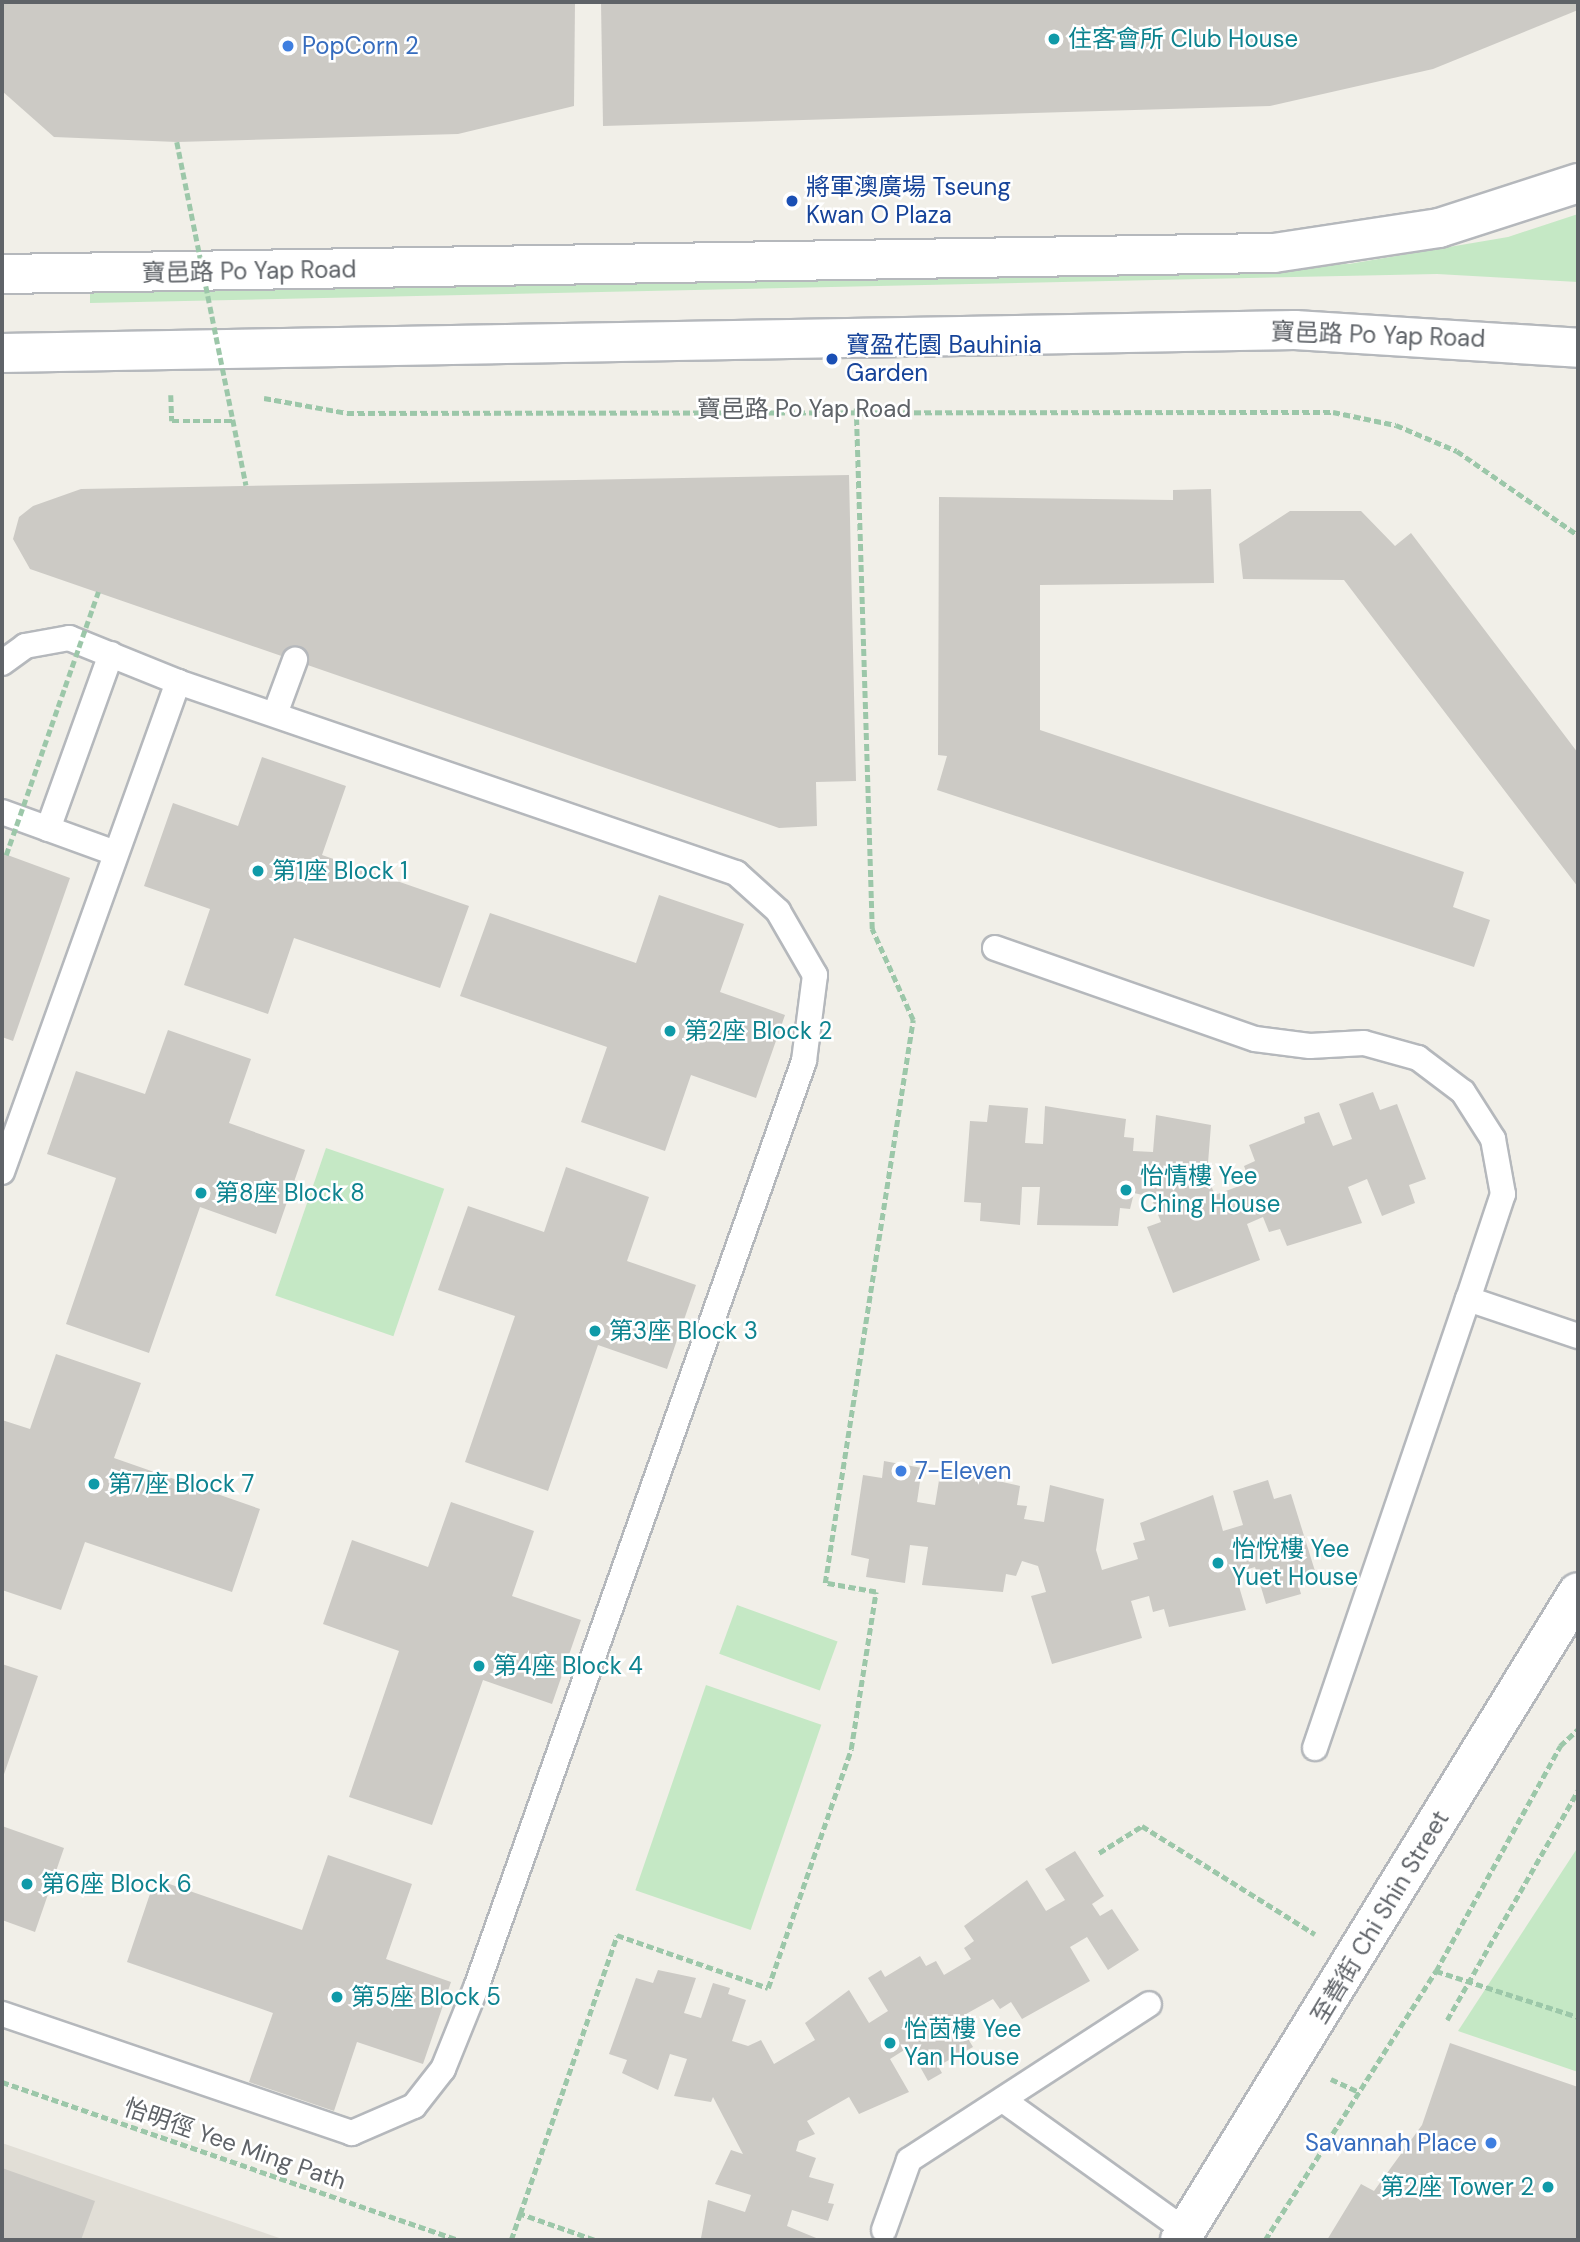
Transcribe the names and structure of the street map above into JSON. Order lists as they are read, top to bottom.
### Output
{
  "streets": {
    "main road": ["寶邑路 Po Yap Road", "至善街 Chi Shin Street"],
    "path": ["怡明徑 Yee Ming Path"]
  },
  "places": [
    "住客會所 Club House",
    "PopCorn 2",
    "將軍澳廣場 Tseung Kwan O Plaza",
    "寶盈花園 Bauhinia Garden",
    "第1座 Block 1",
    "第2座 Block 2",
    "怡情樓 Yee Ching House",
    "第8座 Block 8",
    "第3座 Block 3",
    "7-Eleven",
    "第7座 Block 7",
    "怡悅樓 Yee Yuet House",
    "第4座 Block 4",
    "第6座 Block 6",
    "第5座 Block 5",
    "怡茵樓 Yee Yan House",
    "Savannah Place",
    "第2座 Tower 2"
  ]
}
